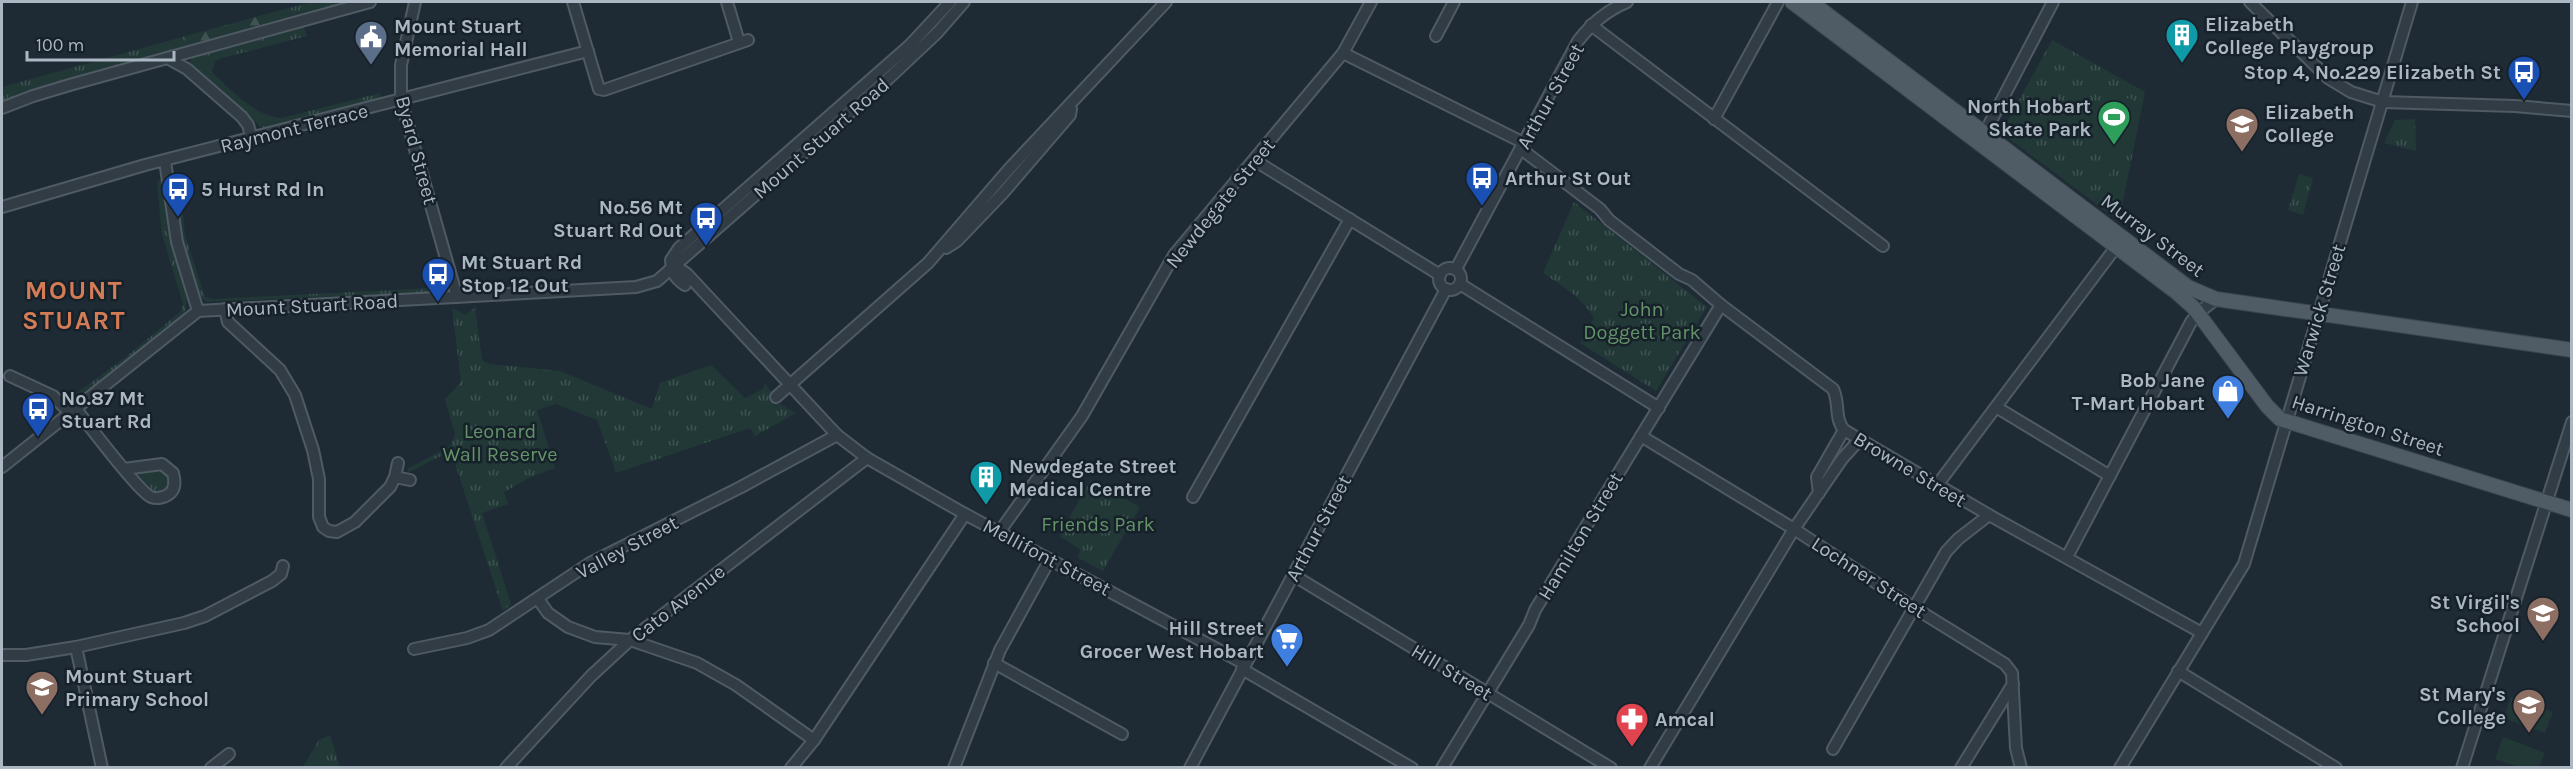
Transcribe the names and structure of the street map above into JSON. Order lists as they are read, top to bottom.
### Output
{
  "streets": {
    "main road": ["Murray Street", "Harrington Street"],
    "street": [
      "Arthur Street",
      "Raymont Terrace",
      "Mount Stuart Road",
      "Byard Street",
      "Newdegate Street",
      "Warwick Street",
      "Browne Street",
      "Hamilton Street",
      "Valley Street",
      "Mellifont Street",
      "Lochner Street",
      "Cato Avenue",
      "Hill Street"
    ]
  },
  "crossings": [
    ["Arthur Street", "Browne Street"],
    ["Arthur Street", "Mellifont Street"],
    ["Arthur Street", "Hill Street"],
    ["Raymont Terrace", "Byard Street"],
    ["Mount Stuart Road", "Byard Street"],
    ["Mount Stuart Road", "Mellifont Street"],
    ["Newdegate Street", "Browne Street"],
    ["Newdegate Street", "Mellifont Street"],
    ["Murray Street", "Warwick Street"],
    ["Murray Street", "Harrington Street"],
    ["Warwick Street", "Harrington Street"],
    ["Warwick Street", "Browne Street"],
    ["Browne Street", "Hamilton Street"],
    ["Hamilton Street", "Lochner Street"],
    ["Hamilton Street", "Hill Street"],
    ["Valley Street", "Mellifont Street"],
    ["Mellifont Street", "Cato Avenue"]
  ],
  "districts": ["MOUNT STUART"],
  "parks": ["John Doggett Park", "Leonard Wall Reserve", "Friends Park"],
  "places": {
    "building": ["Elizabeth College Playgroup", "Newdegate Street Medical Centre"],
    "public building": ["Mount Stuart Memorial Hall"],
    "bus stop": [
      "Stop 4, No.229 Elizabeth St",
      "Arthur St Out",
      "5 Hurst Rd In",
      "No.56 Mt Stuart Rd Out",
      "Mt Stuart Rd Stop 12 Out",
      "No.87 Mt Stuart Rd"
    ],
    "sports": ["North Hobart Skate Park"],
    "school or university": [
      "Elizabeth College",
      "St Virgil's School",
      "Mount Stuart Primary School",
      "St Mary's College"
    ],
    "shop": ["Bob Jane T-Mart Hobart"],
    "supermarket": ["Hill Street Grocer West Hobart"],
    "pharmacy": ["Amcal"]
  },
  "scale_bar": "100 m"
}
